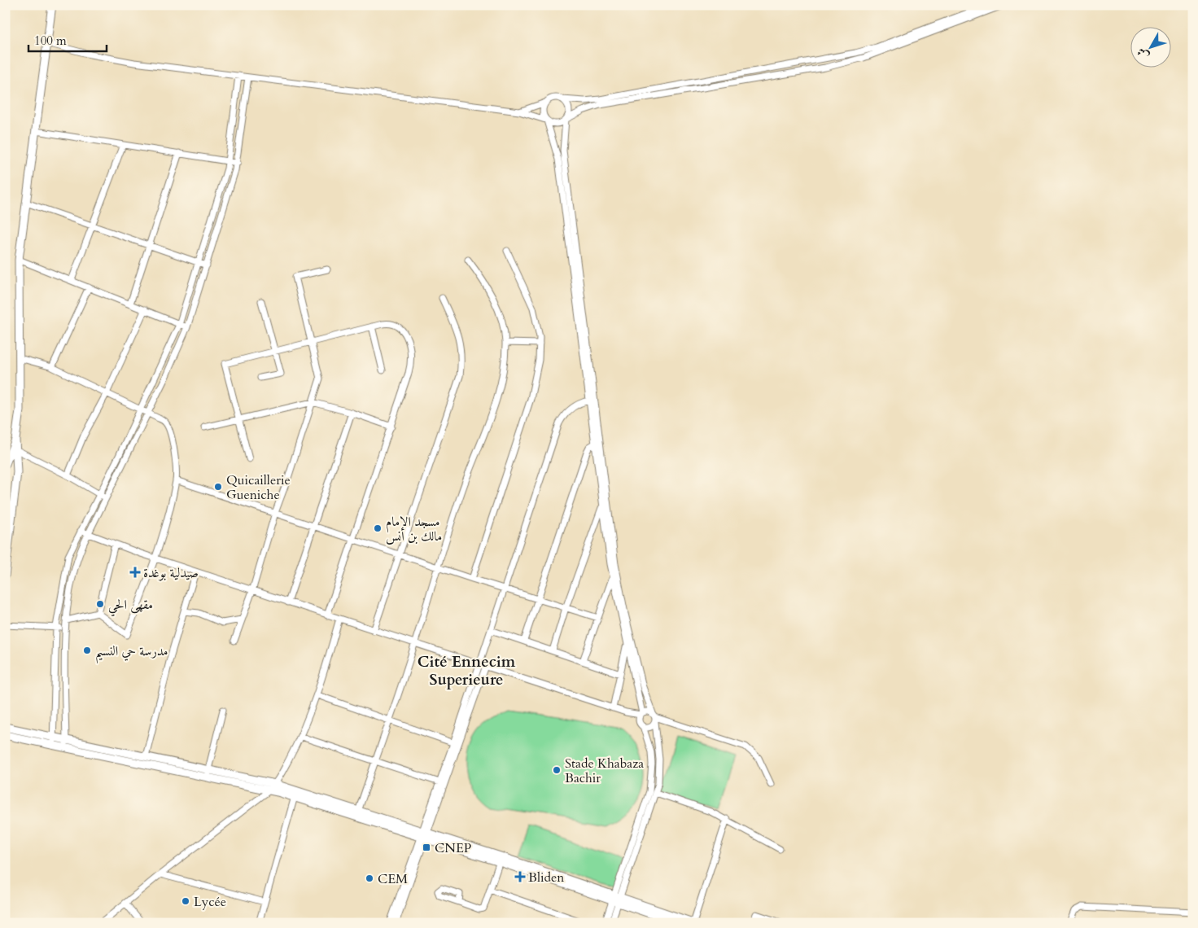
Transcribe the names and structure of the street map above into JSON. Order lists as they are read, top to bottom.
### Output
{
  "districts": ["Cité Ennecim Superieure"],
  "places": {
    "other": [
      "Quicaillerie Gueniche",
      "مسجد الإمام مالك بن أنس",
      "مقهى الحي",
      "مدرسة حي النسيم",
      "Stade Khabaza Bachir",
      "CEM",
      "Lycée"
    ],
    "health": ["صيدلية بوغدة", "Bliden"],
    "transit": ["CNEP"]
  },
  "scale_bar": "100 m",
  "north": "bottom left"
}
